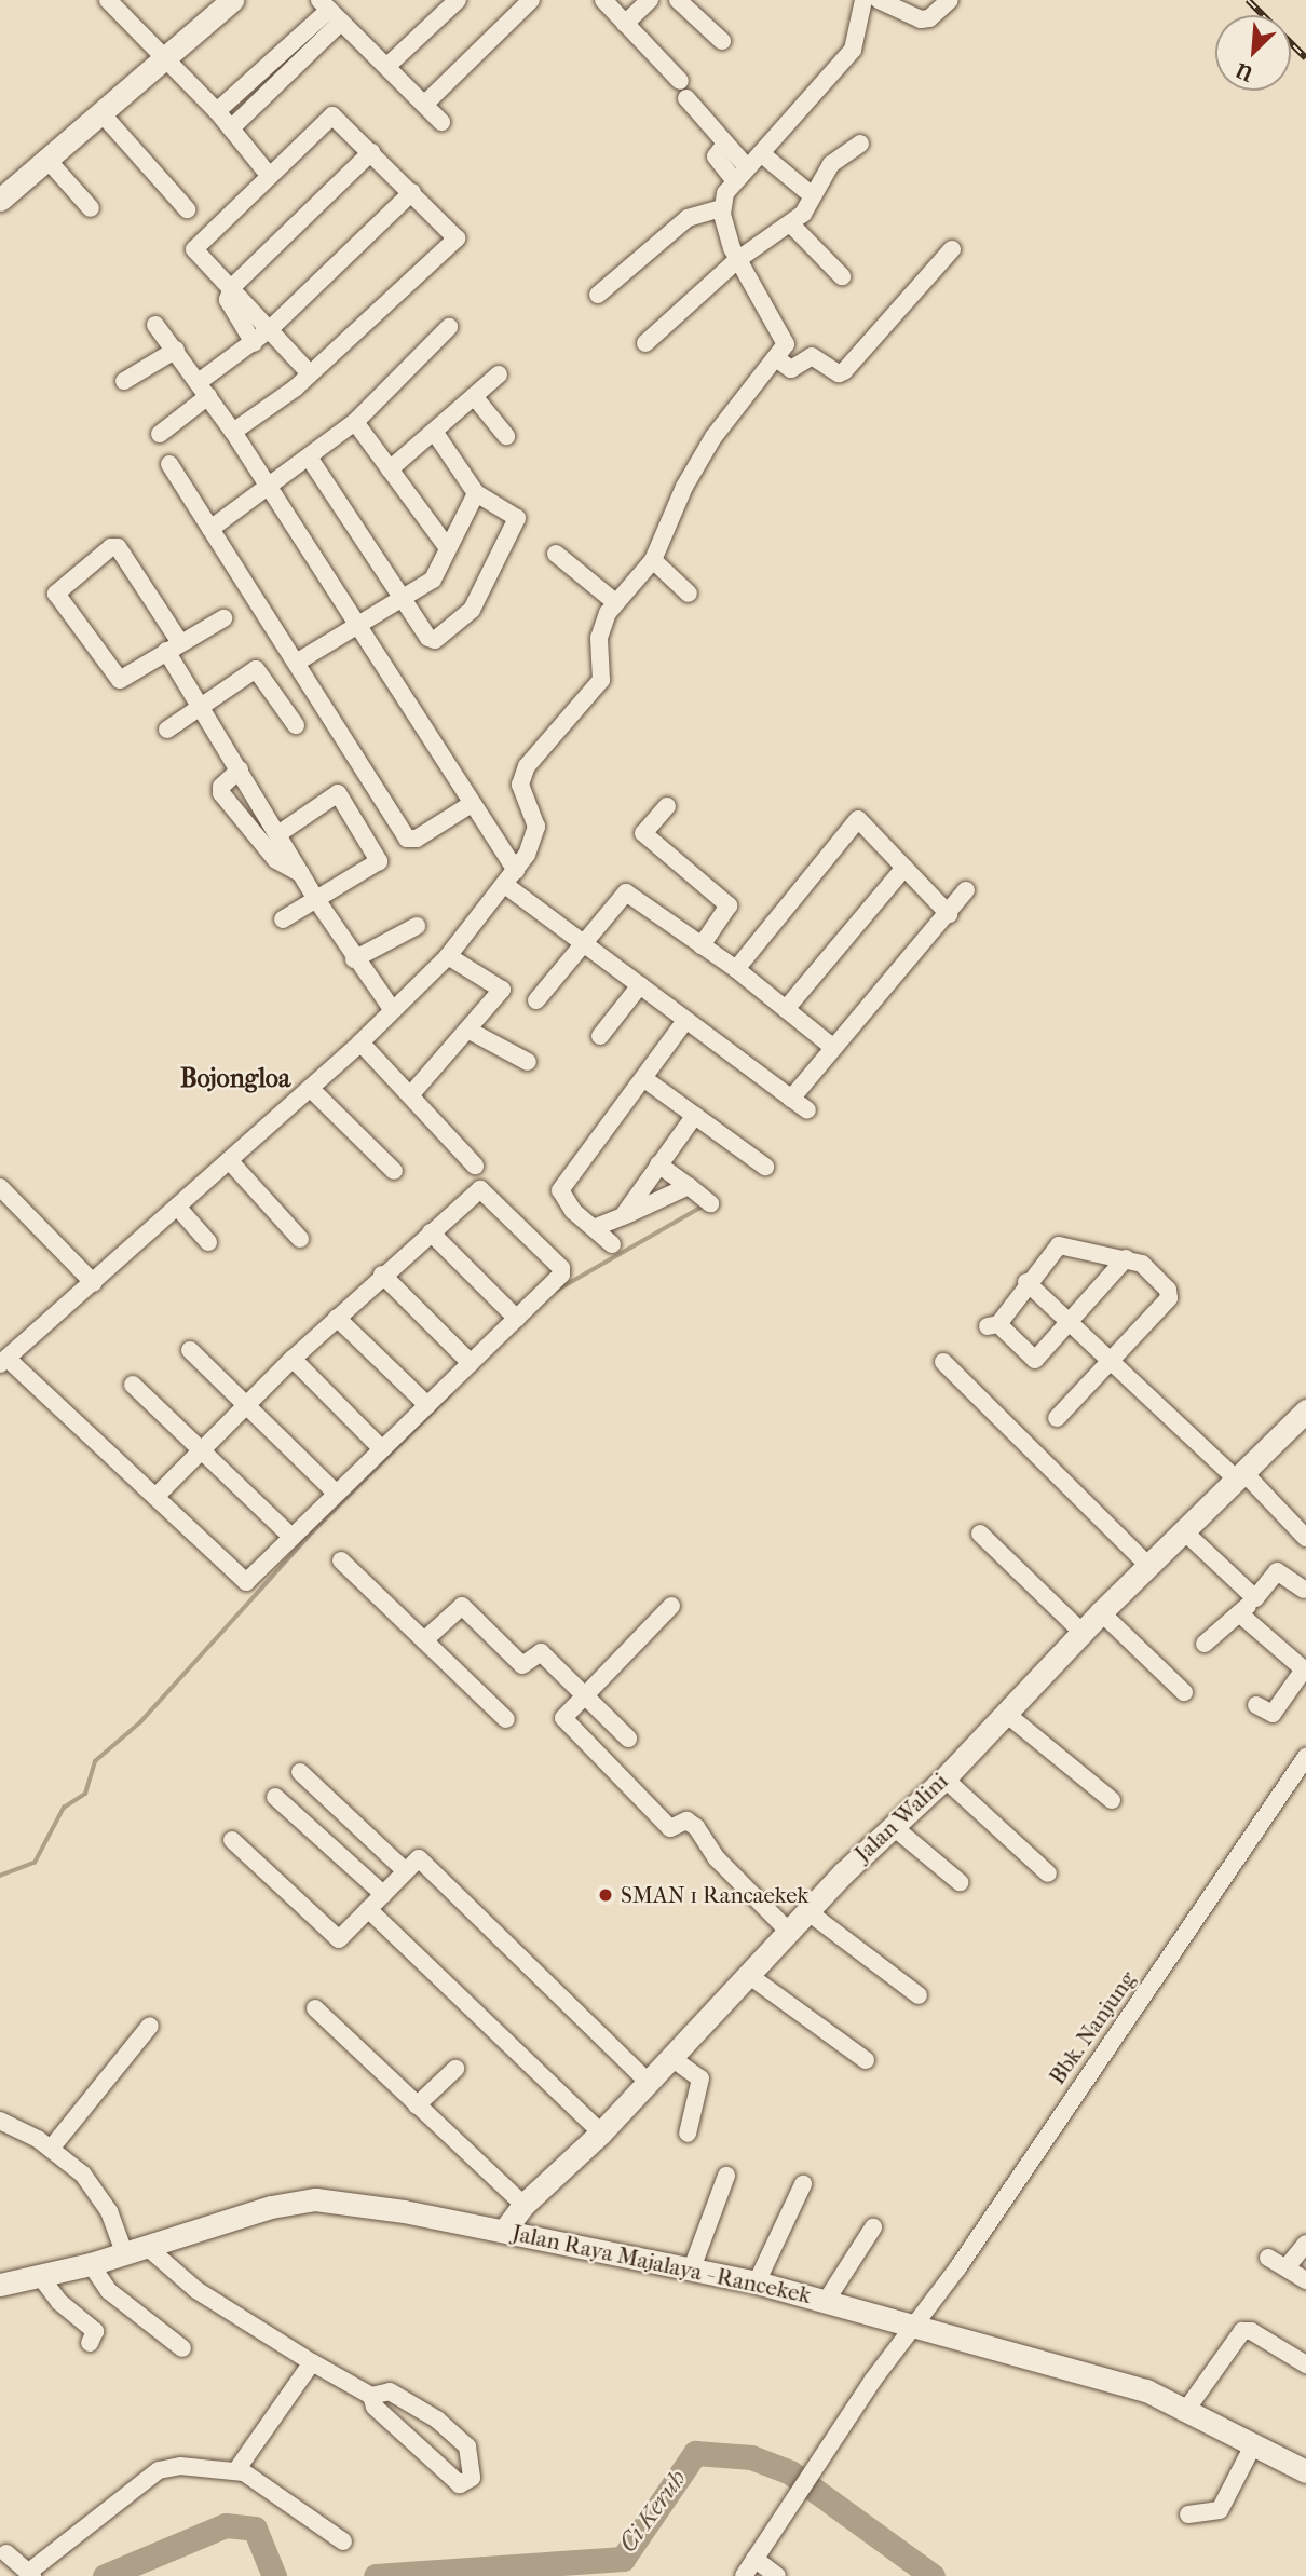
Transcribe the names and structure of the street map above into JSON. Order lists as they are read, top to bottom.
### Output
{
  "streets": {
    "street": ["Jalan Walini", "Bbk. Nanjung", "Jalan Raya Majalaya - Rancekek"]
  },
  "crossings": [
    ["Jalan Walini", "Jalan Raya Majalaya - Rancekek"],
    ["Bbk. Nanjung", "Jalan Raya Majalaya - Rancekek"]
  ],
  "districts": ["Bojongloa"],
  "water": ["Ci Keruh"],
  "places": ["SMAN 1 Rancaekek"],
  "north": "bottom left"
}
